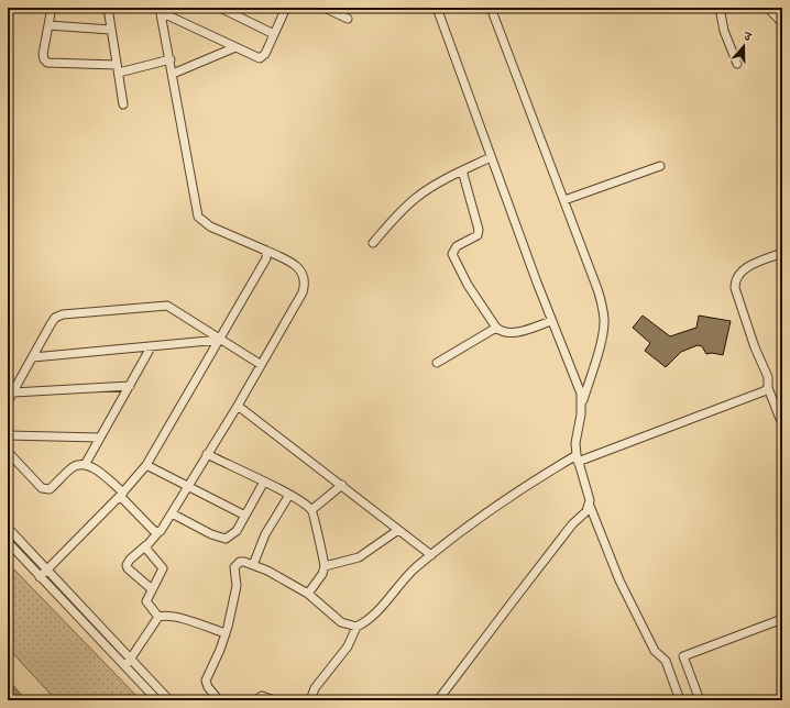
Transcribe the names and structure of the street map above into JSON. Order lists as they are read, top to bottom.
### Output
{
  "north": "top"
}
